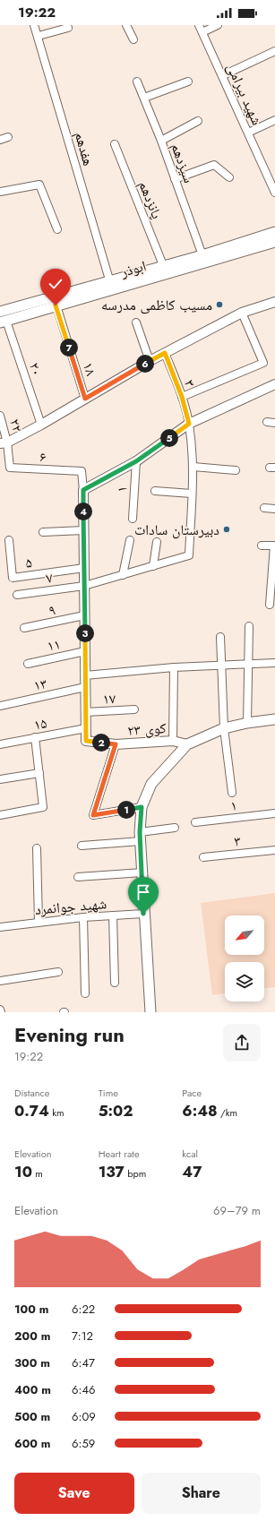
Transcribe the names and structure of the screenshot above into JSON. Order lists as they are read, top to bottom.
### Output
{
  "streets": {
    "main road": ["ابوذر"],
    "street": [
      "شهید بیرامی",
      "هفدهم",
      "سیزدهم",
      "پانزدهم",
      "۲۰",
      "۱۸",
      "۳",
      "۲۲",
      "۶",
      "۱",
      "۵",
      "۷",
      "۹",
      "۱۱",
      "۱۳",
      "۱۷",
      "۱۵",
      "کوی ۲۳",
      "شهید جوانمرد"
    ]
  },
  "crossings": [
    ["هفدهم", "ابوذر"],
    ["سیزدهم", "ابوذر"],
    ["پانزدهم", "ابوذر"],
    ["ابوذر", "۲۰"],
    ["ابوذر", "۱۸"],
    ["۳", "۷"],
    ["۲۲", "۶"],
    ["۱۵", "کوی ۲۳"]
  ],
  "places": ["مسیب کاظمی مدرسه", "دبیرستان سادات"],
  "north": "bottom left",
  "page": {
    "status": "19:22",
    "pins": [
      "7",
      "6",
      "5",
      "4",
      "3",
      "2",
      "1"
    ],
    "heading": ["Evening run", "19:22"],
    "stats": [
      ["Distance", "0.74 km"],
      ["Time", "5:02"],
      ["Pace", "6:48 /km"],
      ["Elevation", "10 m"],
      ["Heart rate", "137 bpm"],
      ["kcal", "47"]
    ],
    "chart": ["Elevation", "69–79 m"],
    "list": [
      {
        "name": "100 m",
        "note": "6:22"
      },
      {
        "name": "200 m",
        "note": "7:12"
      },
      {
        "name": "300 m",
        "note": "6:47"
      },
      {
        "name": "400 m",
        "note": "6:46"
      },
      {
        "name": "500 m",
        "note": "6:09"
      },
      {
        "name": "600 m",
        "note": "6:59"
      }
    ],
    "buttons": ["Save", "Share"]
  }
}
